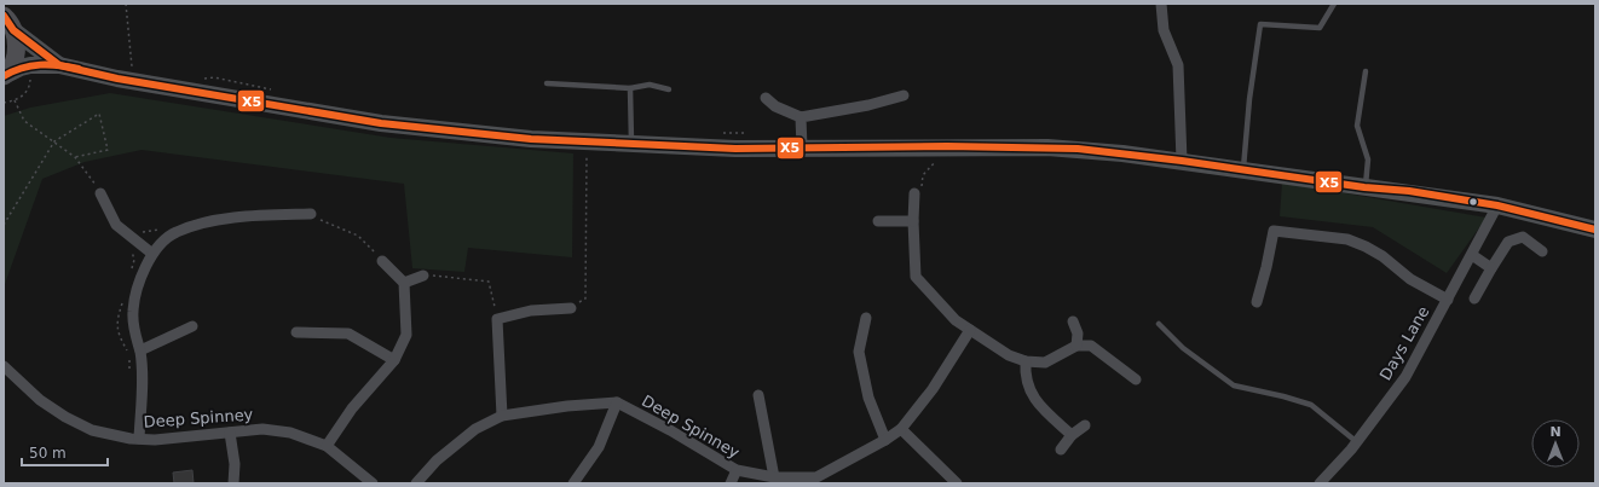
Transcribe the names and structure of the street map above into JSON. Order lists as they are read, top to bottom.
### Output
{
  "streets": {
    "street": ["Days Lane", "Deep Spinney"]
  },
  "lines": ["transit line X5"],
  "scale_bar": "50 m",
  "north": "top"
}
